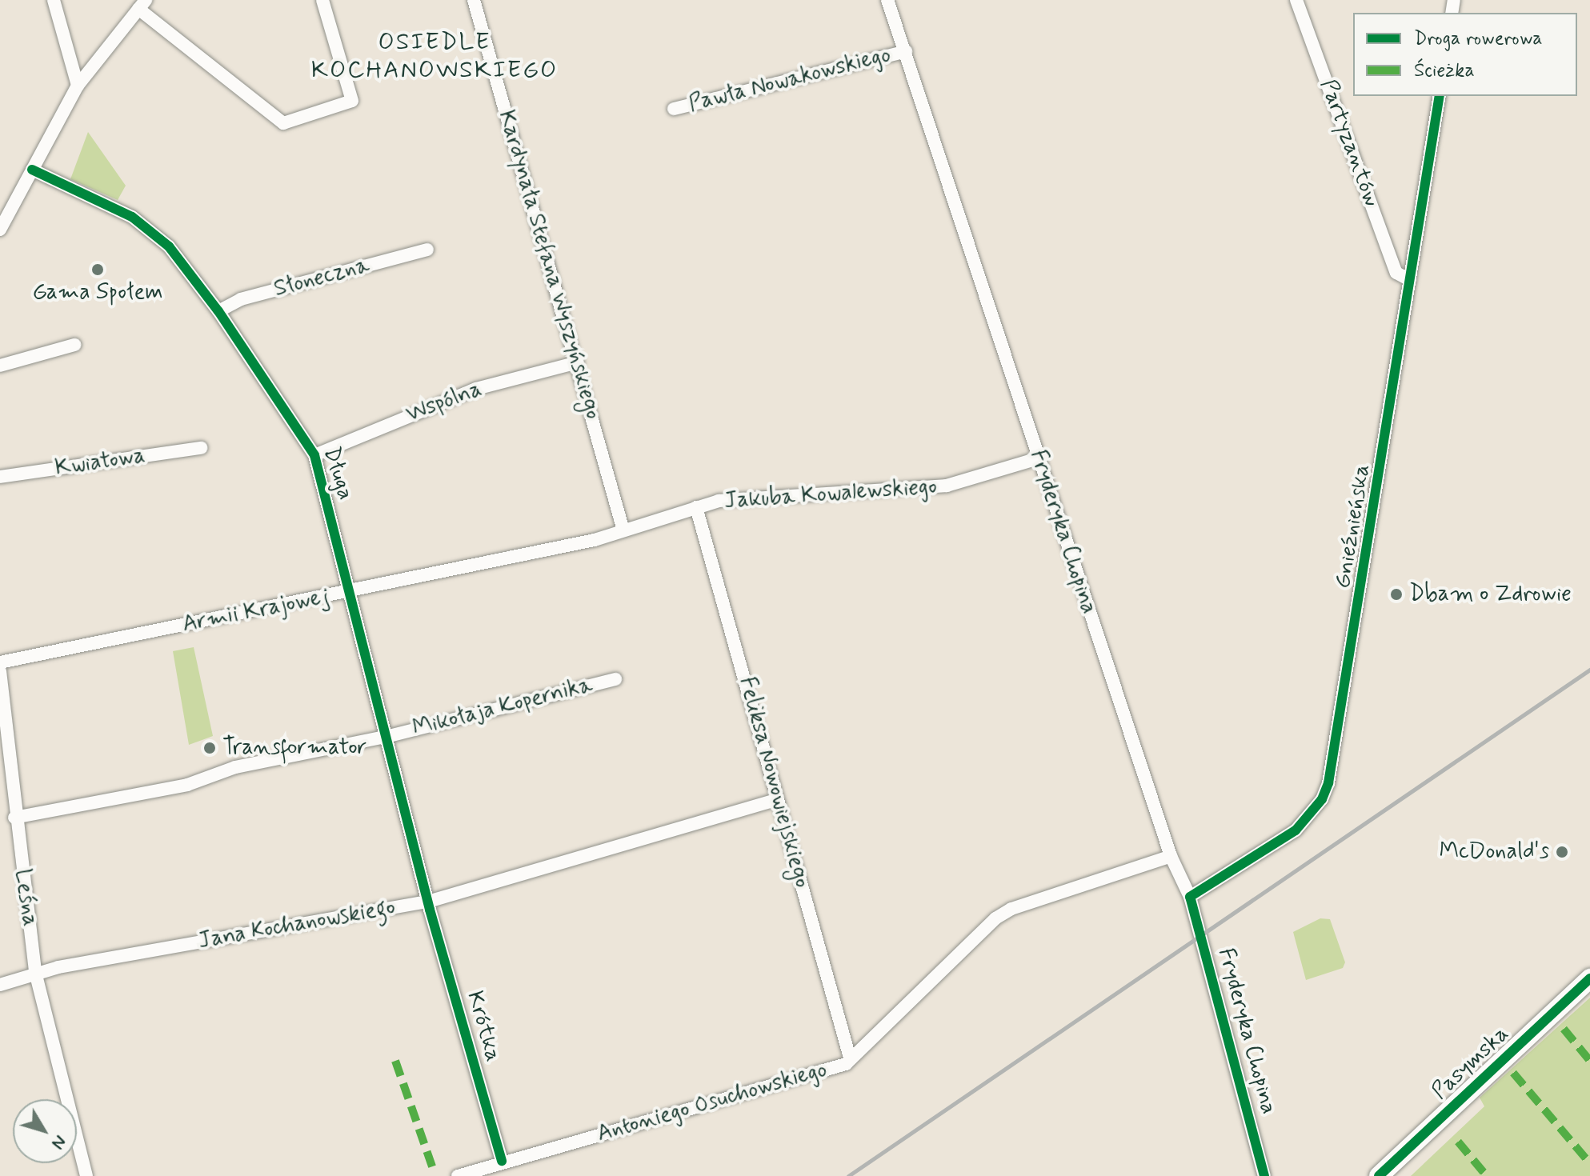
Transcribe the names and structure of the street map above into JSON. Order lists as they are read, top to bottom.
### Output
{
  "streets": {
    "main road": ["Pasymska"],
    "street": [
      "Pawła Nowakowskiego",
      "Partyzantów",
      "Kardynała Stefana Wyszyńskiego",
      "Słoneczna",
      "Wspólna",
      "Kwiatowa",
      "Długa",
      "Jakuba Kowalewskiego",
      "Gnieźnieńska",
      "Fryderyka Chopina",
      "Armii Krajowej",
      "Mikołaja Kopernika",
      "Feliksa Nowowiejskiego",
      "Leśna",
      "Jana Kochanowskiego",
      "Krótka",
      "Antoniego Osuchowskiego"
    ]
  },
  "crossings": [
    ["Pawła Nowakowskiego", "Fryderyka Chopina"],
    ["Partyzantów", "Gnieźnieńska"],
    ["Kardynała Stefana Wyszyńskiego", "Wspólna"],
    ["Kardynała Stefana Wyszyńskiego", "Jakuba Kowalewskiego"],
    ["Kardynała Stefana Wyszyńskiego", "Armii Krajowej"],
    ["Słoneczna", "Długa"],
    ["Wspólna", "Długa"],
    ["Długa", "Armii Krajowej"],
    ["Długa", "Mikołaja Kopernika"],
    ["Długa", "Jana Kochanowskiego"],
    ["Długa", "Krótka"],
    ["Jakuba Kowalewskiego", "Fryderyka Chopina"],
    ["Jakuba Kowalewskiego", "Armii Krajowej"],
    ["Jakuba Kowalewskiego", "Feliksa Nowowiejskiego"],
    ["Gnieźnieńska", "Fryderyka Chopina"],
    ["Fryderyka Chopina", "Antoniego Osuchowskiego"],
    ["Mikołaja Kopernika", "Leśna"],
    ["Feliksa Nowowiejskiego", "Jana Kochanowskiego"],
    ["Feliksa Nowowiejskiego", "Antoniego Osuchowskiego"],
    ["Leśna", "Jana Kochanowskiego"],
    ["Jana Kochanowskiego", "Krótka"],
    ["Krótka", "Antoniego Osuchowskiego"]
  ],
  "districts": ["OSIEDLE KOCHANOWSKIEGO"],
  "places": [
    "Gama Społem",
    "Dbam o Zdrowie",
    "Transformator",
    "McDonald's"
  ],
  "legend": ["Droga rowerowa", "Ścieżka"],
  "north": "bottom right"
}
